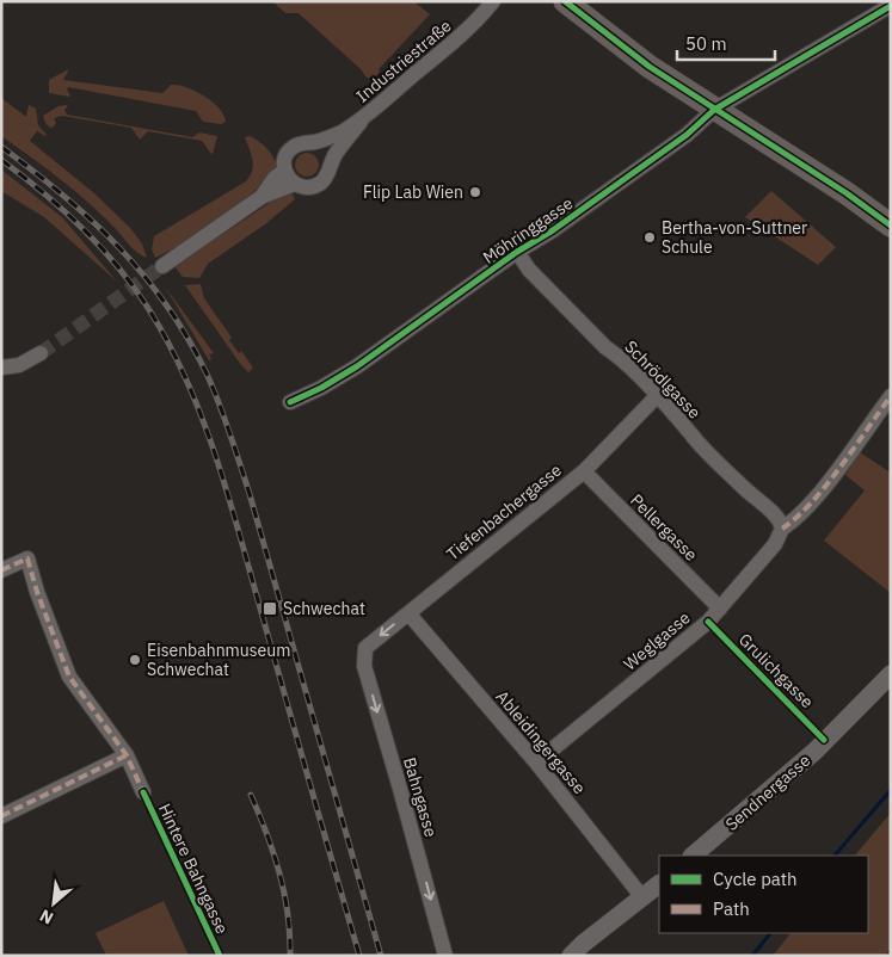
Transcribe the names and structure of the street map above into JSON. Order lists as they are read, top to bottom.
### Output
{
  "streets": {
    "street": [
      "Industriestraße",
      "Möhringgasse",
      "Schrödlgasse",
      "Tiefenbachergasse",
      "Pellergasse",
      "Weglgasse",
      "Ableidingergasse",
      "Sendnergasse",
      "Bahngasse"
    ],
    "cycle path": ["Grulichgasse", "Hintere Bahngasse"]
  },
  "crossings": [
    ["Möhringgasse", "Schrödlgasse"],
    ["Schrödlgasse", "Tiefenbachergasse"],
    ["Schrödlgasse", "Weglgasse"],
    ["Tiefenbachergasse", "Pellergasse"],
    ["Tiefenbachergasse", "Ableidingergasse"],
    ["Tiefenbachergasse", "Bahngasse"],
    ["Pellergasse", "Weglgasse"],
    ["Weglgasse", "Ableidingergasse"]
  ],
  "one_way": ["Bahngasse"],
  "places": {
    "other": ["Flip Lab Wien", "Bertha-von-Suttner Schule", "Eisenbahnmuseum Schwechat"],
    "transit": ["Schwechat"]
  },
  "legend": ["Cycle path", "Path"],
  "scale_bar": "50 m",
  "north": "bottom left"
}
